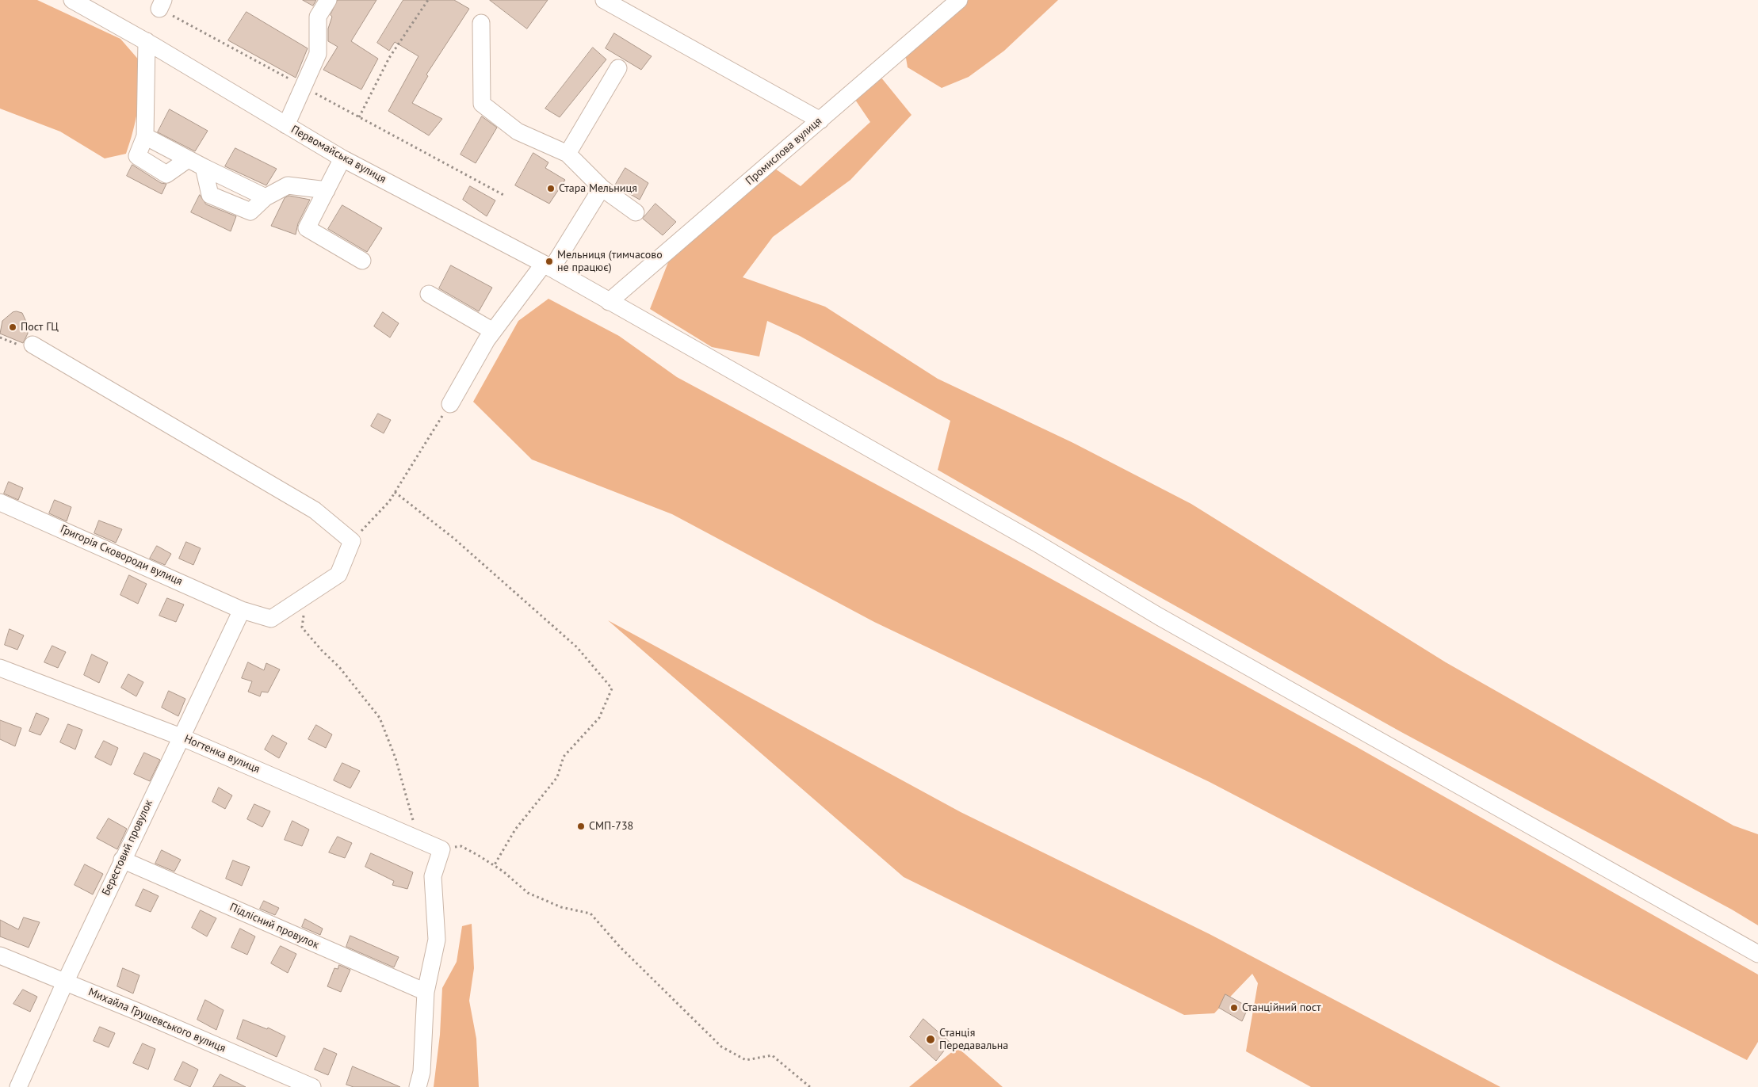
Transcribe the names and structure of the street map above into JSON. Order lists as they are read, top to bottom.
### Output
{
  "streets": {
    "street": [
      "Промислова вулиця",
      "Первомайська вулиця",
      "Григорія Сковороди вулиця",
      "Ногтенка вулиця",
      "Берестовий провулок",
      "Підлісний провулок",
      "Михайла Грушевського вулиця"
    ]
  },
  "crossings": [
    ["Промислова вулиця", "Первомайська вулиця"],
    ["Григорія Сковороди вулиця", "Берестовий провулок"],
    ["Ногтенка вулиця", "Берестовий провулок"],
    ["Берестовий провулок", "Підлісний провулок"],
    ["Берестовий провулок", "Михайла Грушевського вулиця"]
  ],
  "places": [
    "Стара Мельниця",
    "Мельниця (тимчасово не працює)",
    "Пост ГЦ",
    "СМП-738",
    "Станційний пост",
    "Станція Передавальна"
  ]
}
